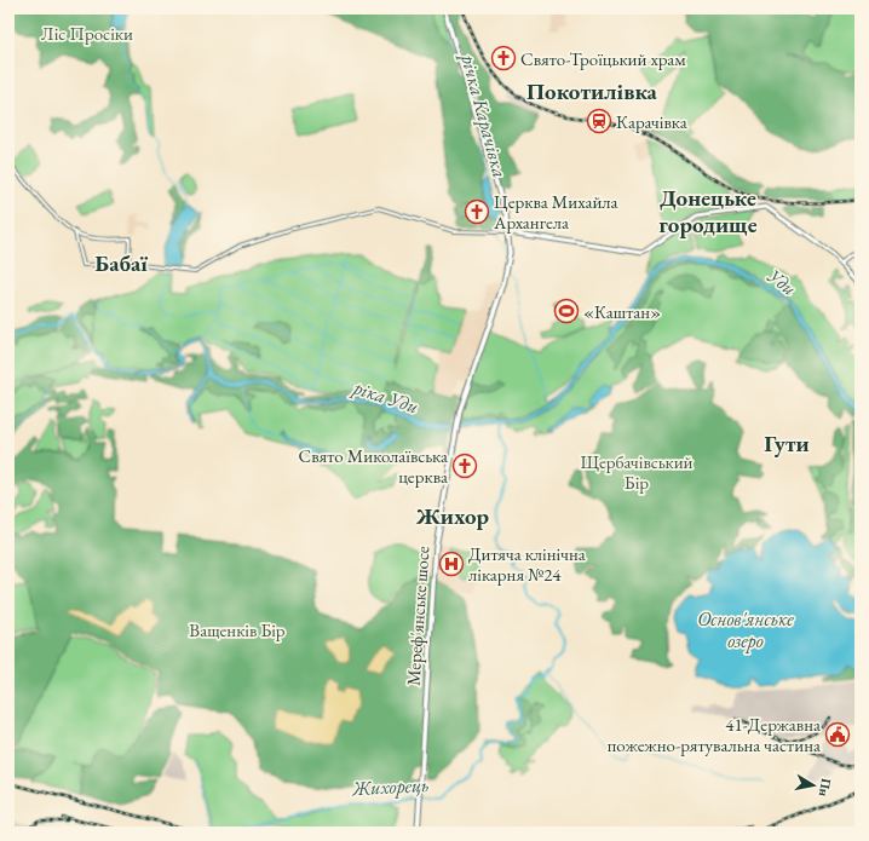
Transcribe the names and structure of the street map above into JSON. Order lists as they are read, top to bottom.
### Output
{
  "streets": {
    "highway": ["Мереф'янське шосе"]
  },
  "districts": [
    "Покотилівка",
    "Донецьке городище",
    "Бабаї",
    "Гути",
    "Жихор"
  ],
  "water": [
    "річка Карачівка",
    "Уди",
    "ріка Уди",
    "Основ'янське озеро",
    "Жихорець"
  ],
  "parks": ["Ліс Просіки", "Щербачівський Бір", "Ващенків Бір"],
  "places": {
    "church": ["Свято-Троїцький храм", "Церква Михайла Архангела", "Свято Миколаївська церква"],
    "station": ["Карачівка"],
    "sports": ["«Каштан»"],
    "hospital": ["Дитяча клінічна лікарня №24"],
    "public building": ["41-Державна пожежно-рятувальна частина"]
  },
  "north": "right"
}
